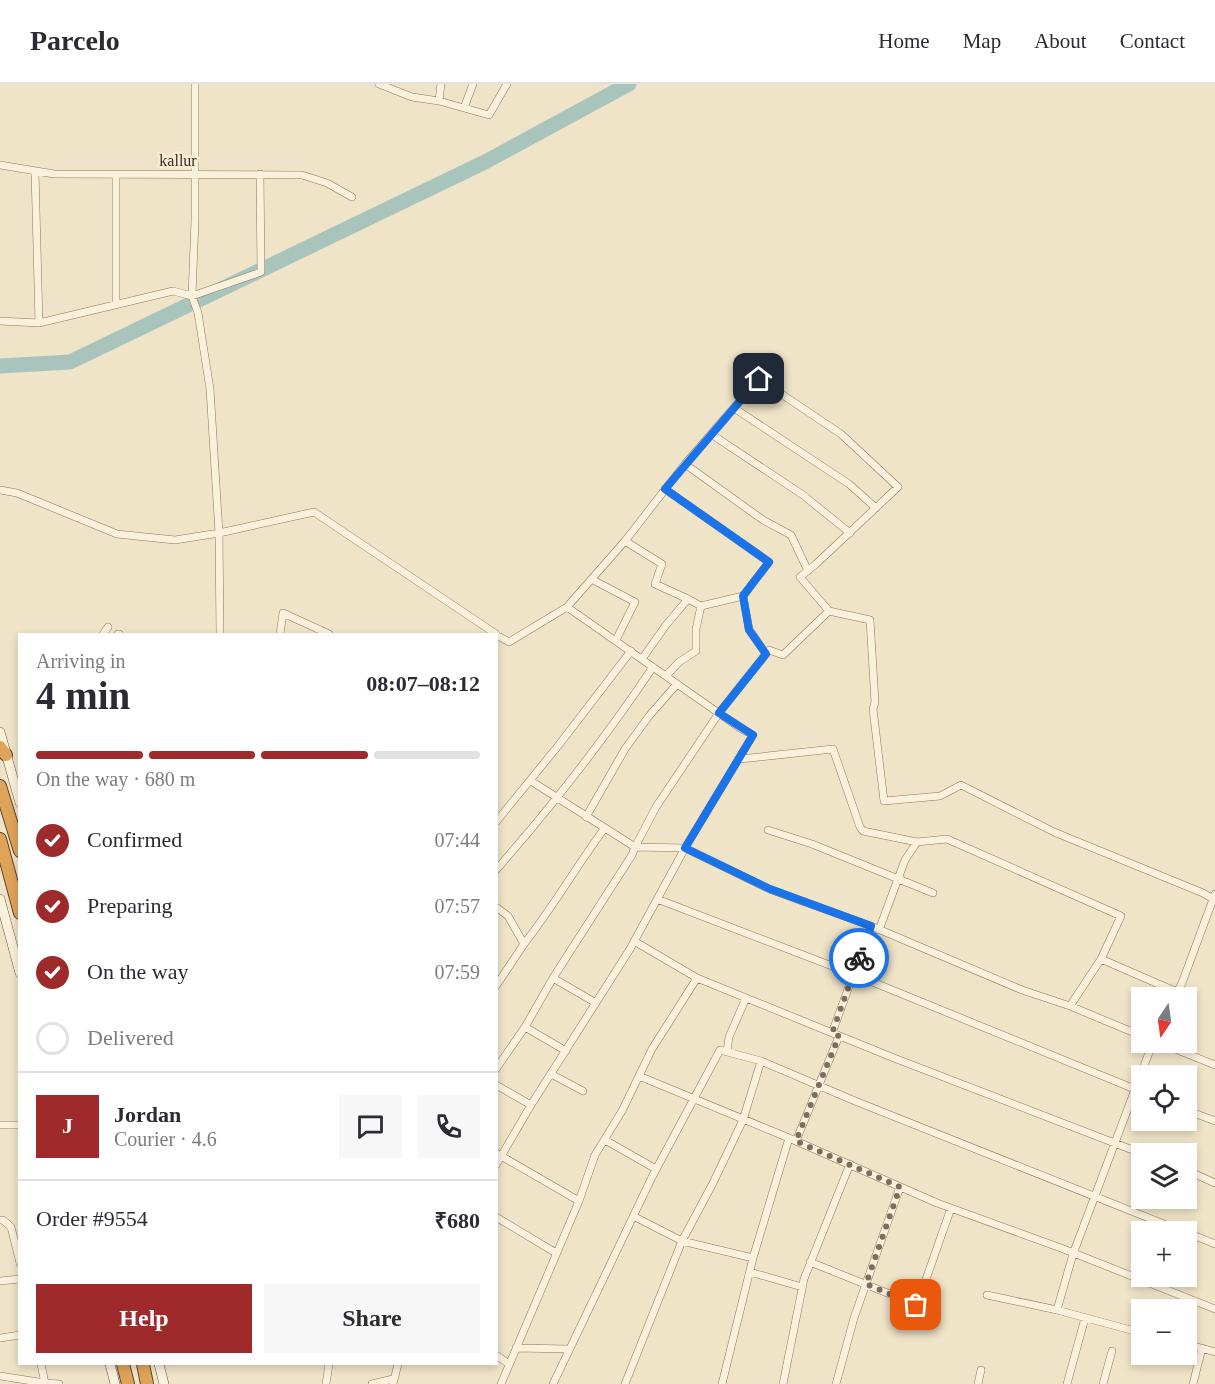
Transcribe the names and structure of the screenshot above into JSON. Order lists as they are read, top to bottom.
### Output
{
  "streets": {
    "street": ["kallur"]
  },
  "north": "bottom",
  "page": {
    "header": "Parcelo",
    "nav": [
      "Home",
      "Map",
      "About",
      "Contact"
    ],
    "heading": ["4 min", "Arriving in", "08:07–08:12"],
    "panel": [
      "Jordan",
      "Courier · 4.6",
      "Order #9554",
      "₹680"
    ],
    "bar": "On the way · 680 m",
    "list": [
      ["Confirmed", "07:44"],
      ["Preparing", "07:57"],
      ["On the way", "07:59"],
      "Delivered"
    ],
    "map_buttons": ["+", "−"],
    "round": "J",
    "buttons": ["Help", "Share"]
  }
}
